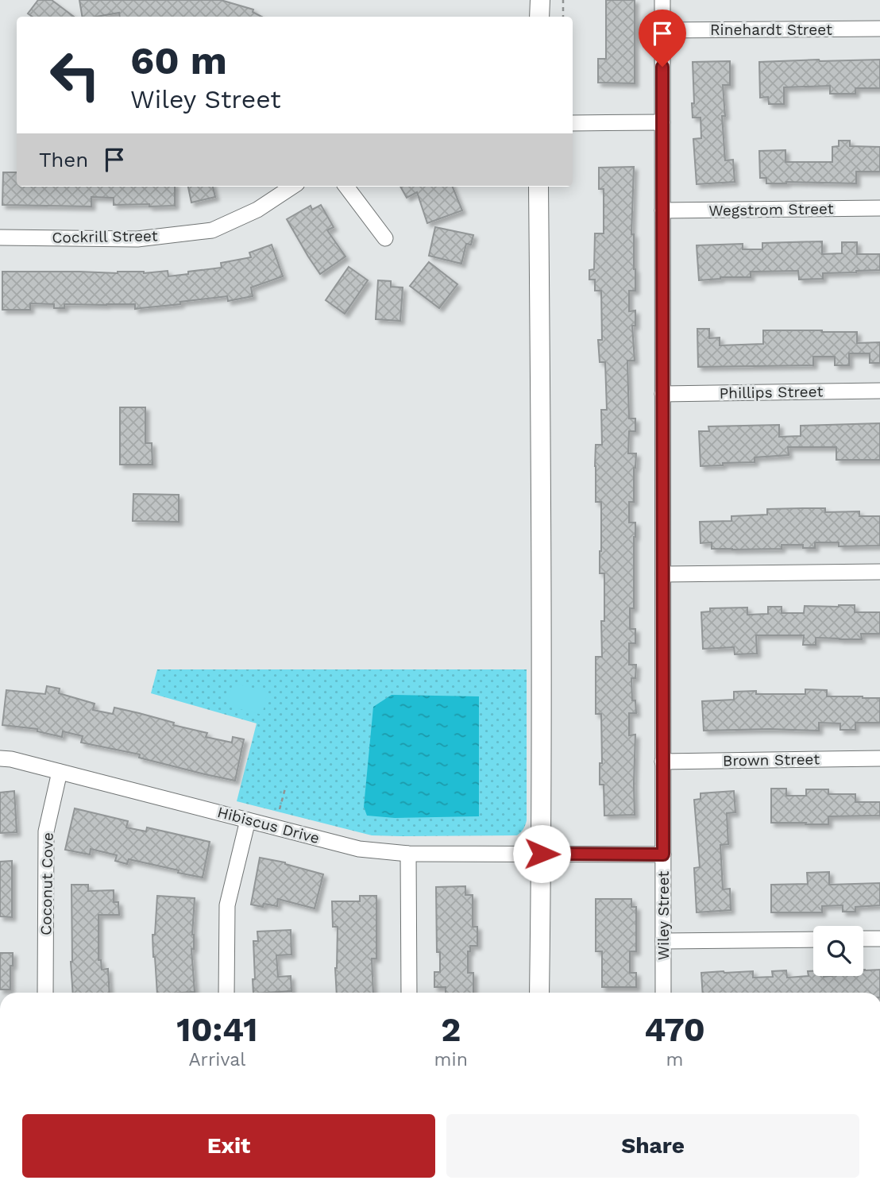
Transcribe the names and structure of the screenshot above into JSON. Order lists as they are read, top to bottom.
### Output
{
  "streets": {
    "street": [
      "Rinehardt Street",
      "Wegstrom Street",
      "Cockrill Street",
      "Phillips Street",
      "Brown Street",
      "Hibiscus Drive",
      "Coconut Cove",
      "Wiley Street"
    ]
  },
  "crossings": [
    ["Rinehardt Street", "Wiley Street"],
    ["Wegstrom Street", "Wiley Street"],
    ["Phillips Street", "Wiley Street"],
    ["Brown Street", "Wiley Street"],
    ["Hibiscus Drive", "Coconut Cove"],
    ["Hibiscus Drive", "Wiley Street"]
  ],
  "page": {
    "turn": ["60 m", "Wiley Street"],
    "then": "Then",
    "eta": [
      "10:41",
      "Arrival",
      "2",
      "min",
      "470",
      "m"
    ],
    "buttons": ["Exit", "Share"]
  }
}
